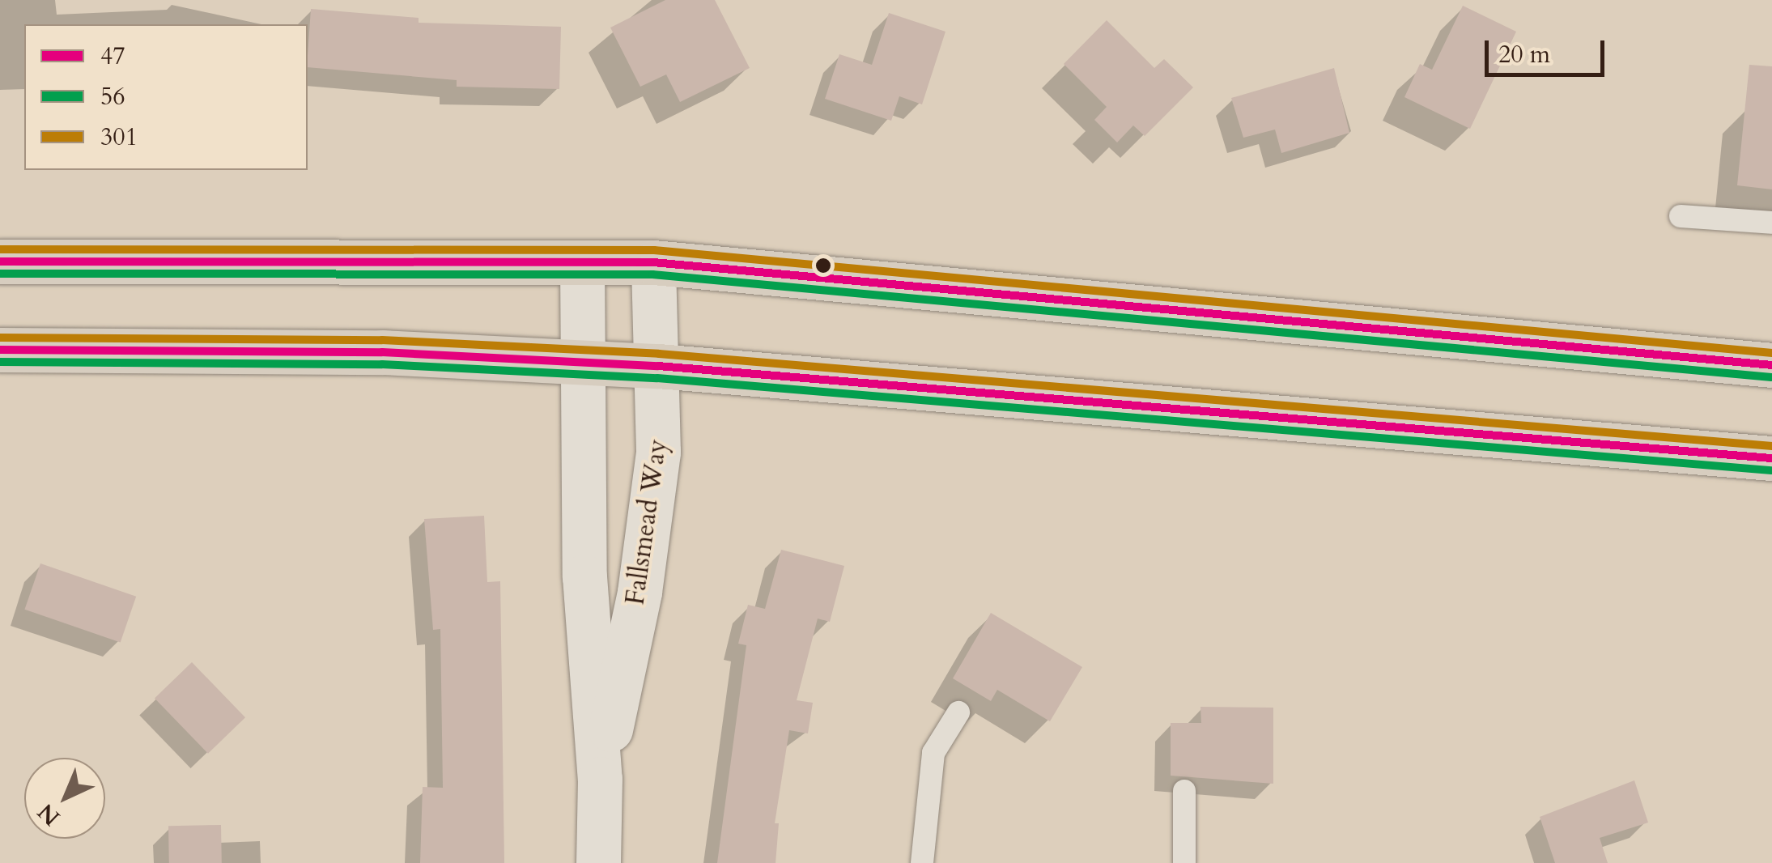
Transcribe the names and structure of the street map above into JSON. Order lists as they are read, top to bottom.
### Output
{
  "streets": {
    "street": ["Fallsmead Way"]
  },
  "lines": ["transit line 301", "transit line 47", "transit line 56"],
  "legend": ["47", "56", "301"],
  "scale_bar": "20 m",
  "north": "bottom left"
}
